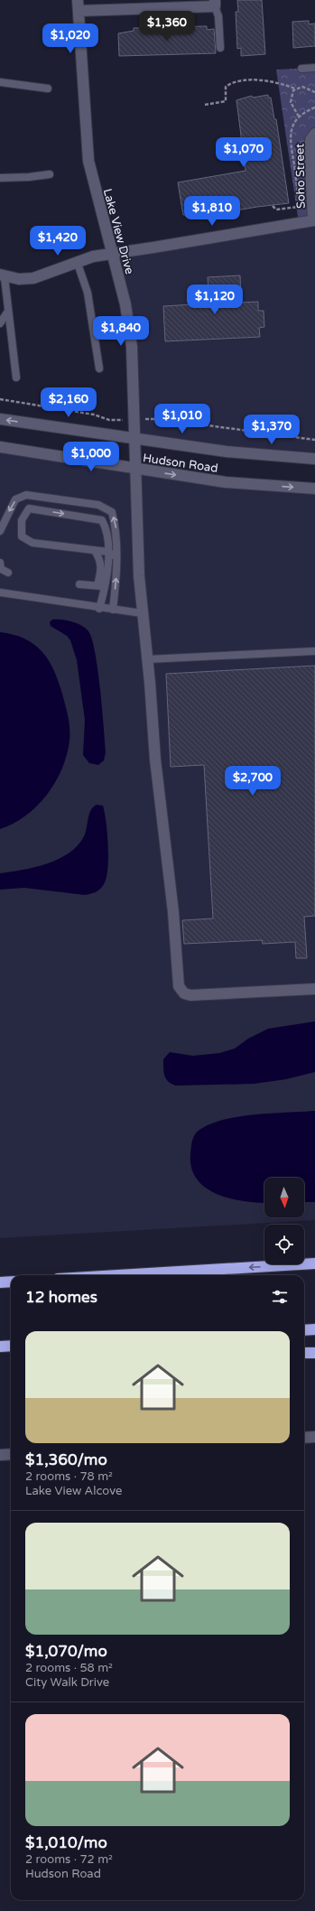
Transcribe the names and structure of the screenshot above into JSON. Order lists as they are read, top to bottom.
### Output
{
  "streets": {
    "street": ["Soho Street", "Lake View Drive", "Hudson Road"]
  },
  "crossings": [
    ["Lake View Drive", "Hudson Road"]
  ],
  "north": "bottom",
  "page": {
    "price": [
      "$1,360",
      "$1,020",
      "$1,070",
      "$1,810",
      "$1,420",
      "$1,120",
      "$1,840",
      "$2,160",
      "$1,010",
      "$1,370",
      "$1,000",
      "$2,700"
    ],
    "heading": "12 homes",
    "list": [
      {
        "name": "$1,360/mo",
        "note": "2 rooms · 78 m² · Lake View Alcove"
      },
      {
        "name": "$1,070/mo",
        "note": "2 rooms · 58 m² · City Walk Drive"
      },
      {
        "name": "$1,010/mo",
        "note": "2 rooms · 72 m² · Hudson Road"
      }
    ]
  }
}
